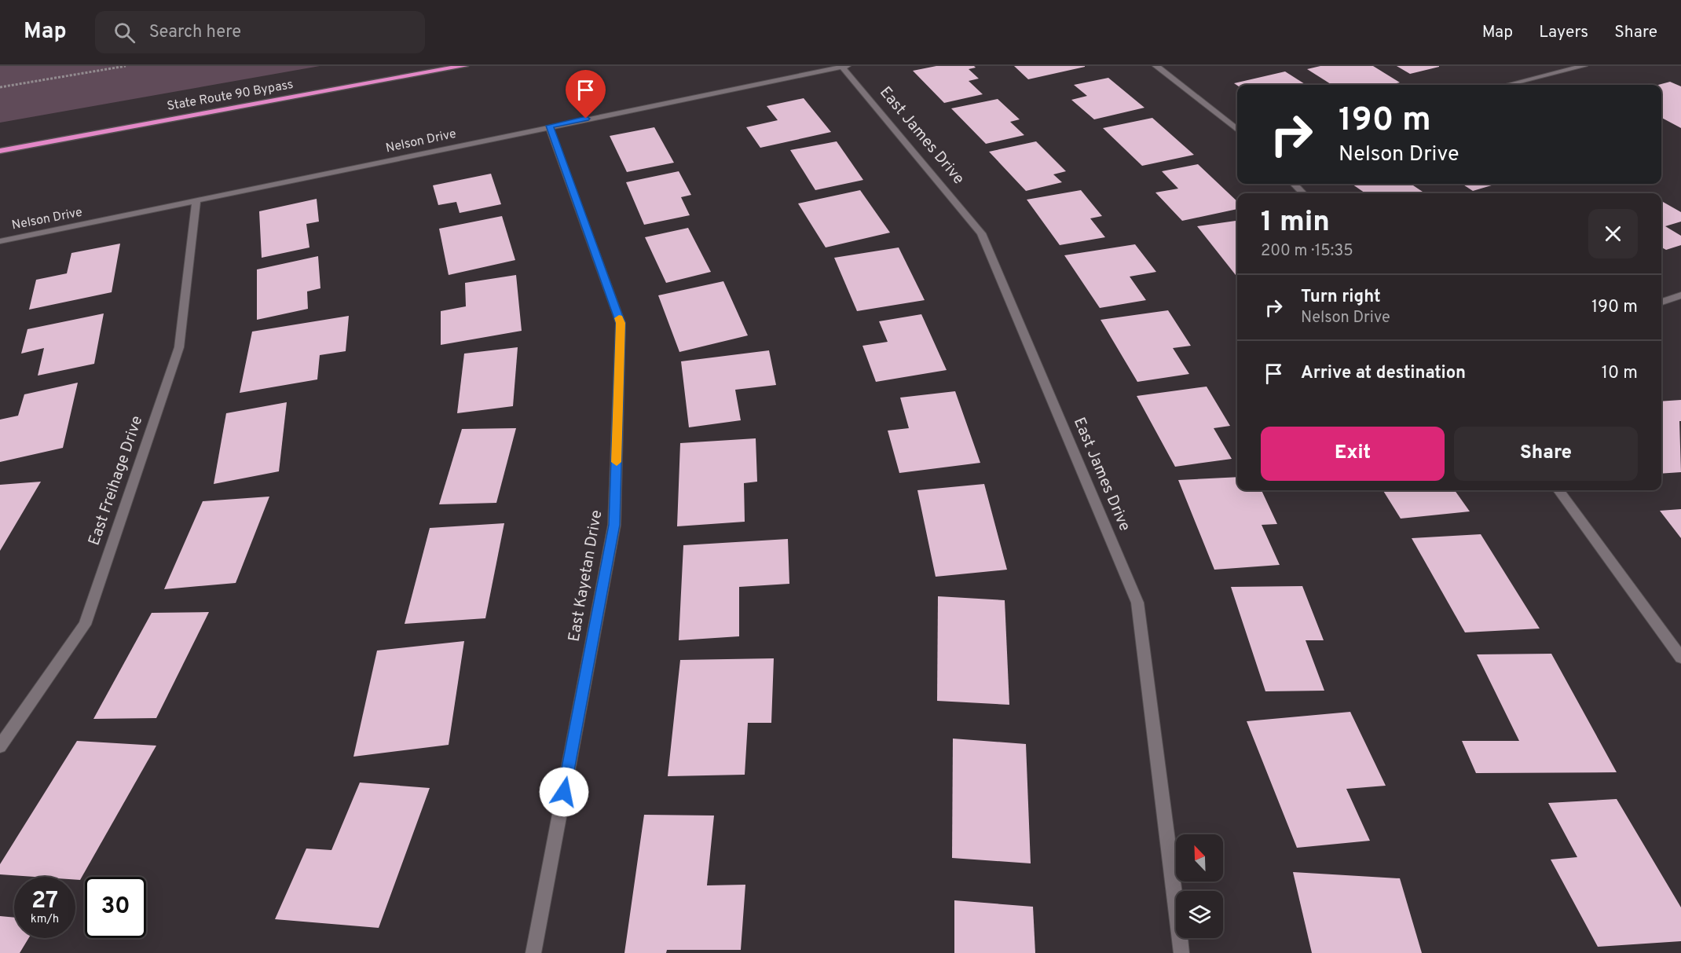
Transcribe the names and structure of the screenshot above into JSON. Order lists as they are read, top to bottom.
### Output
{
  "streets": {
    "highway": ["State Route 90 Bypass"],
    "street": [
      "East James Drive",
      "Nelson Drive",
      "East Freihage Drive",
      "East Kayetan Drive"
    ]
  },
  "crossings": [
    ["East James Drive", "Nelson Drive"],
    ["Nelson Drive", "East Freihage Drive"],
    ["Nelson Drive", "East Kayetan Drive"]
  ],
  "north": "top left",
  "page": {
    "header": "Map",
    "search": "Search here",
    "nav": ["Map", "Layers", "Share"],
    "turn": ["190 m", "Nelson Drive"],
    "heading": ["1 min", "200 m · 15:35"],
    "list": [
      {
        "name": "Turn right",
        "note": "Nelson Drive",
        "value": "190 m"
      },
      {
        "name": "Arrive at destination",
        "value": "10 m"
      }
    ],
    "buttons": ["Exit", "Share"],
    "speed": "27 km/h",
    "limit": "30"
  }
}
